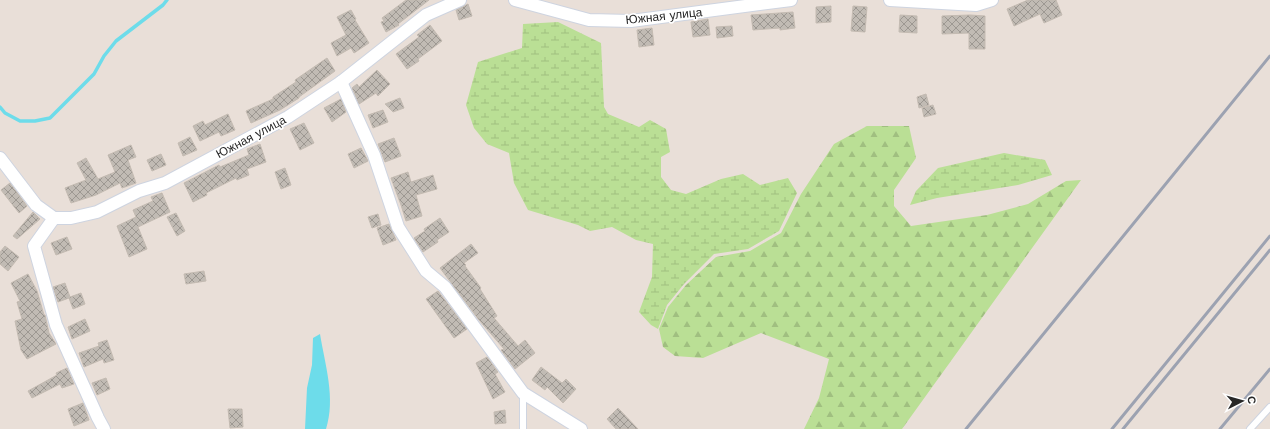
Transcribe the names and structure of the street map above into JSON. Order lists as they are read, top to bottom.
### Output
{
  "streets": {
    "street": ["Южная улица"]
  },
  "north": "right"
}
